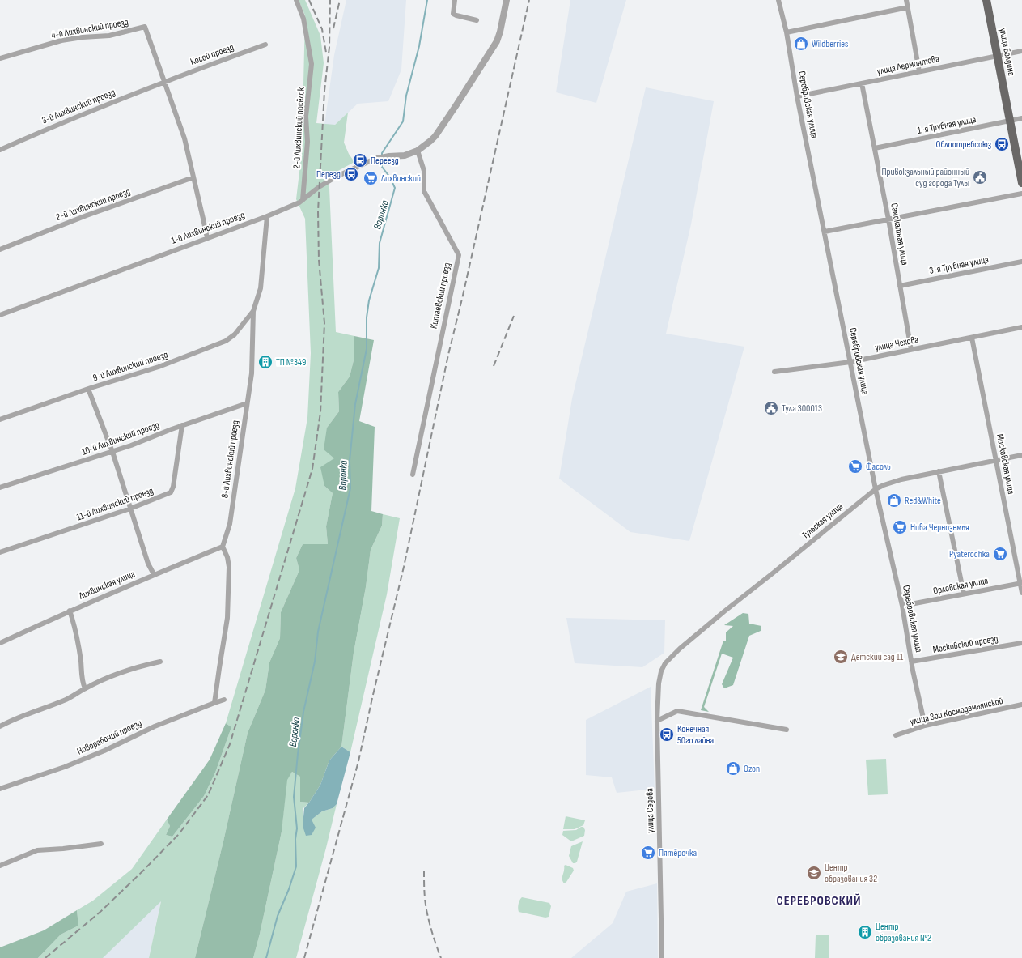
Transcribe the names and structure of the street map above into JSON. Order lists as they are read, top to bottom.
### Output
{
  "streets": {
    "main road": ["улица Болдина"],
    "street": [
      "4-й Лихвинский проезд",
      "Косой проезд",
      "улица Лермонтова",
      "Серебровская улица",
      "3-й Лихвинский проезд",
      "1-я Трубная улица",
      "2-й Лихвинский посёлок",
      "2-й Лихвинский проезд",
      "1-й Лихвинский проезд",
      "Самокатная улица",
      "3-я Трубная улица",
      "Китаевский проезд",
      "улица Чехова",
      "9-й Лихвинский проезд",
      "10-й Лихвинский проезд",
      "8-й Лихвинский проезд",
      "Московская улица",
      "11-й Лихвинский проезд",
      "Тульская улица",
      "Лихвинская улица",
      "Орловская улица",
      "Московский проезд",
      "улица Зои Космодемьянской",
      "Новорабочий проезд",
      "улица Седова"
    ]
  },
  "crossings": [
    ["4-й Лихвинский проезд", "Косой проезд"],
    ["4-й Лихвинский проезд", "3-й Лихвинский проезд"],
    ["улица Болдина", "улица Лермонтова"],
    ["улица Болдина", "1-я Трубная улица"],
    ["Косой проезд", "3-й Лихвинский проезд"],
    ["улица Лермонтова", "Серебровская улица"],
    ["улица Лермонтова", "Самокатная улица"],
    ["Серебровская улица", "улица Чехова"],
    ["Серебровская улица", "Тульская улица"],
    ["Серебровская улица", "Орловская улица"],
    ["Серебровская улица", "Московский проезд"],
    ["Серебровская улица", "улица Зои Космодемьянской"],
    ["1-я Трубная улица", "Самокатная улица"],
    ["2-й Лихвинский посёлок", "1-й Лихвинский проезд"],
    ["1-й Лихвинский проезд", "Китаевский проезд"],
    ["1-й Лихвинский проезд", "8-й Лихвинский проезд"],
    ["Самокатная улица", "3-я Трубная улица"],
    ["Самокатная улица", "улица Чехова"],
    ["улица Чехова", "Московская улица"],
    ["9-й Лихвинский проезд", "8-й Лихвинский проезд"],
    ["10-й Лихвинский проезд", "8-й Лихвинский проезд"],
    ["10-й Лихвинский проезд", "11-й Лихвинский проезд"],
    ["8-й Лихвинский проезд", "Лихвинская улица"],
    ["Московская улица", "Тульская улица"],
    ["Московская улица", "Орловская улица"],
    ["Тульская улица", "улица Седова"]
  ],
  "districts": ["СЕРЕБРОВСКИЙ"],
  "water": ["Воронка"],
  "places": {
    "shop": ["Wildberries", "Red&White", "Ozon"],
    "bus stop": [
      "Облпотребсоюз",
      "Переезд",
      "Перезд",
      "Конечная 50го лайна"
    ],
    "public building": ["Привокзальный районный суд города Тулы", "Тула 300013"],
    "supermarket": [
      "Лихвинский",
      "Фасоль",
      "Нива Черноземья",
      "Pyaterochka",
      "Пятёрочка"
    ],
    "building": ["ТП №349", "Центр образования №2"],
    "school or university": ["Детский сад 11", "Центр образования 32"]
  }
}
